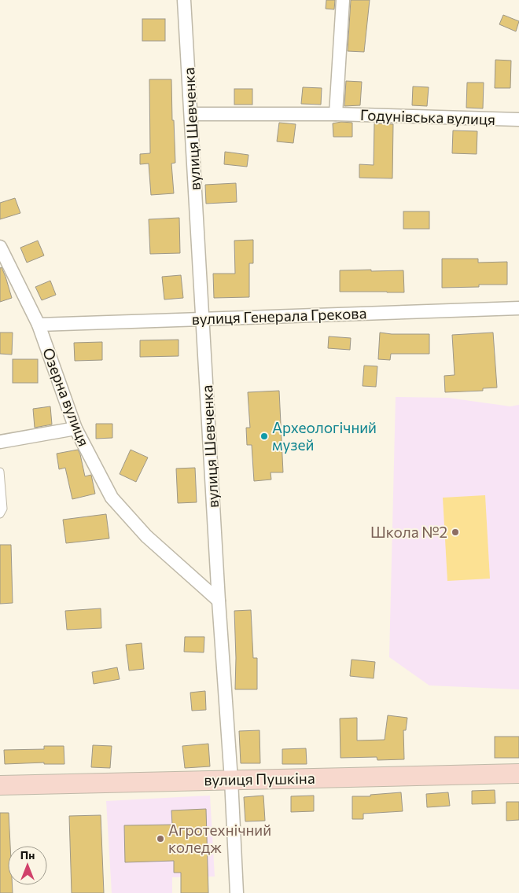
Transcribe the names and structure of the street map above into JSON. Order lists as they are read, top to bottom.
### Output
{
  "streets": {
    "street": [
      "Годунівська вулиця",
      "вулиця Шевченка",
      "вулиця Генерала Грекова",
      "Озерна вулиця",
      "вулиця Пушкіна"
    ]
  },
  "crossings": [
    ["Годунівська вулиця", "вулиця Шевченка"],
    ["вулиця Шевченка", "вулиця Генерала Грекова"],
    ["вулиця Шевченка", "Озерна вулиця"],
    ["вулиця Шевченка", "вулиця Пушкіна"],
    ["вулиця Генерала Грекова", "Озерна вулиця"]
  ],
  "places": ["Археологічний музей", "Школа №2", "Агротехнічний коледж"],
  "north": "top"
}
